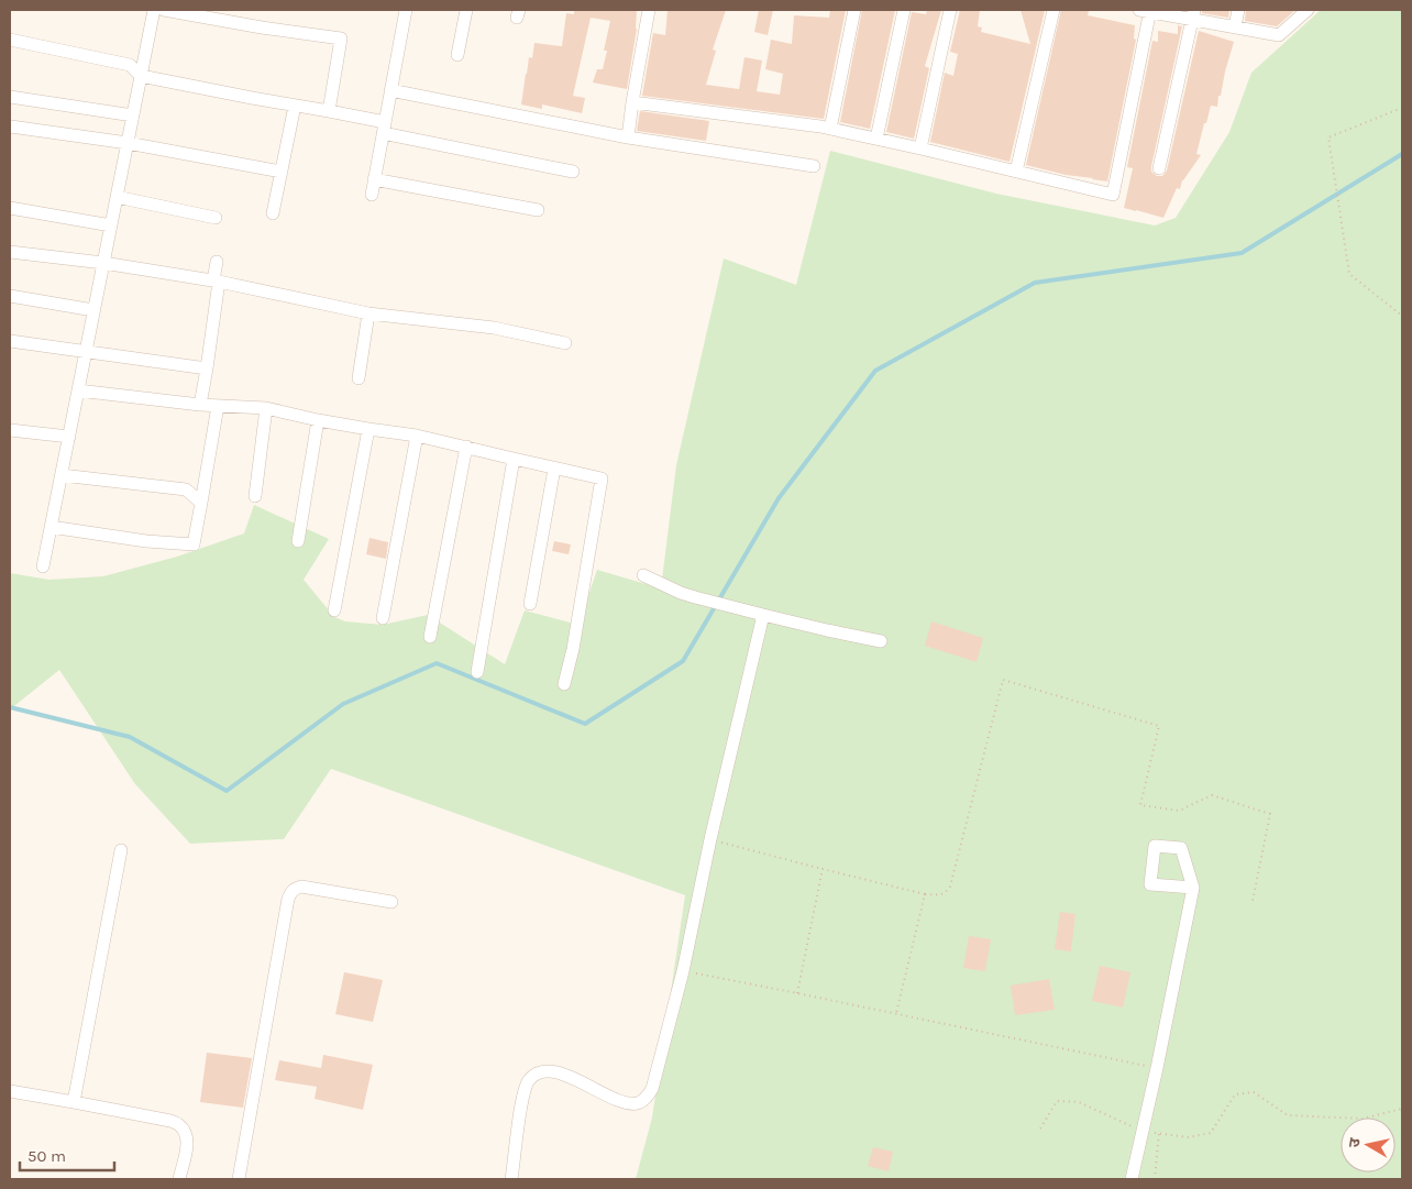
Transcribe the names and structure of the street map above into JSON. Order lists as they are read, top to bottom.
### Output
{
  "scale_bar": "50 m",
  "north": "left"
}
